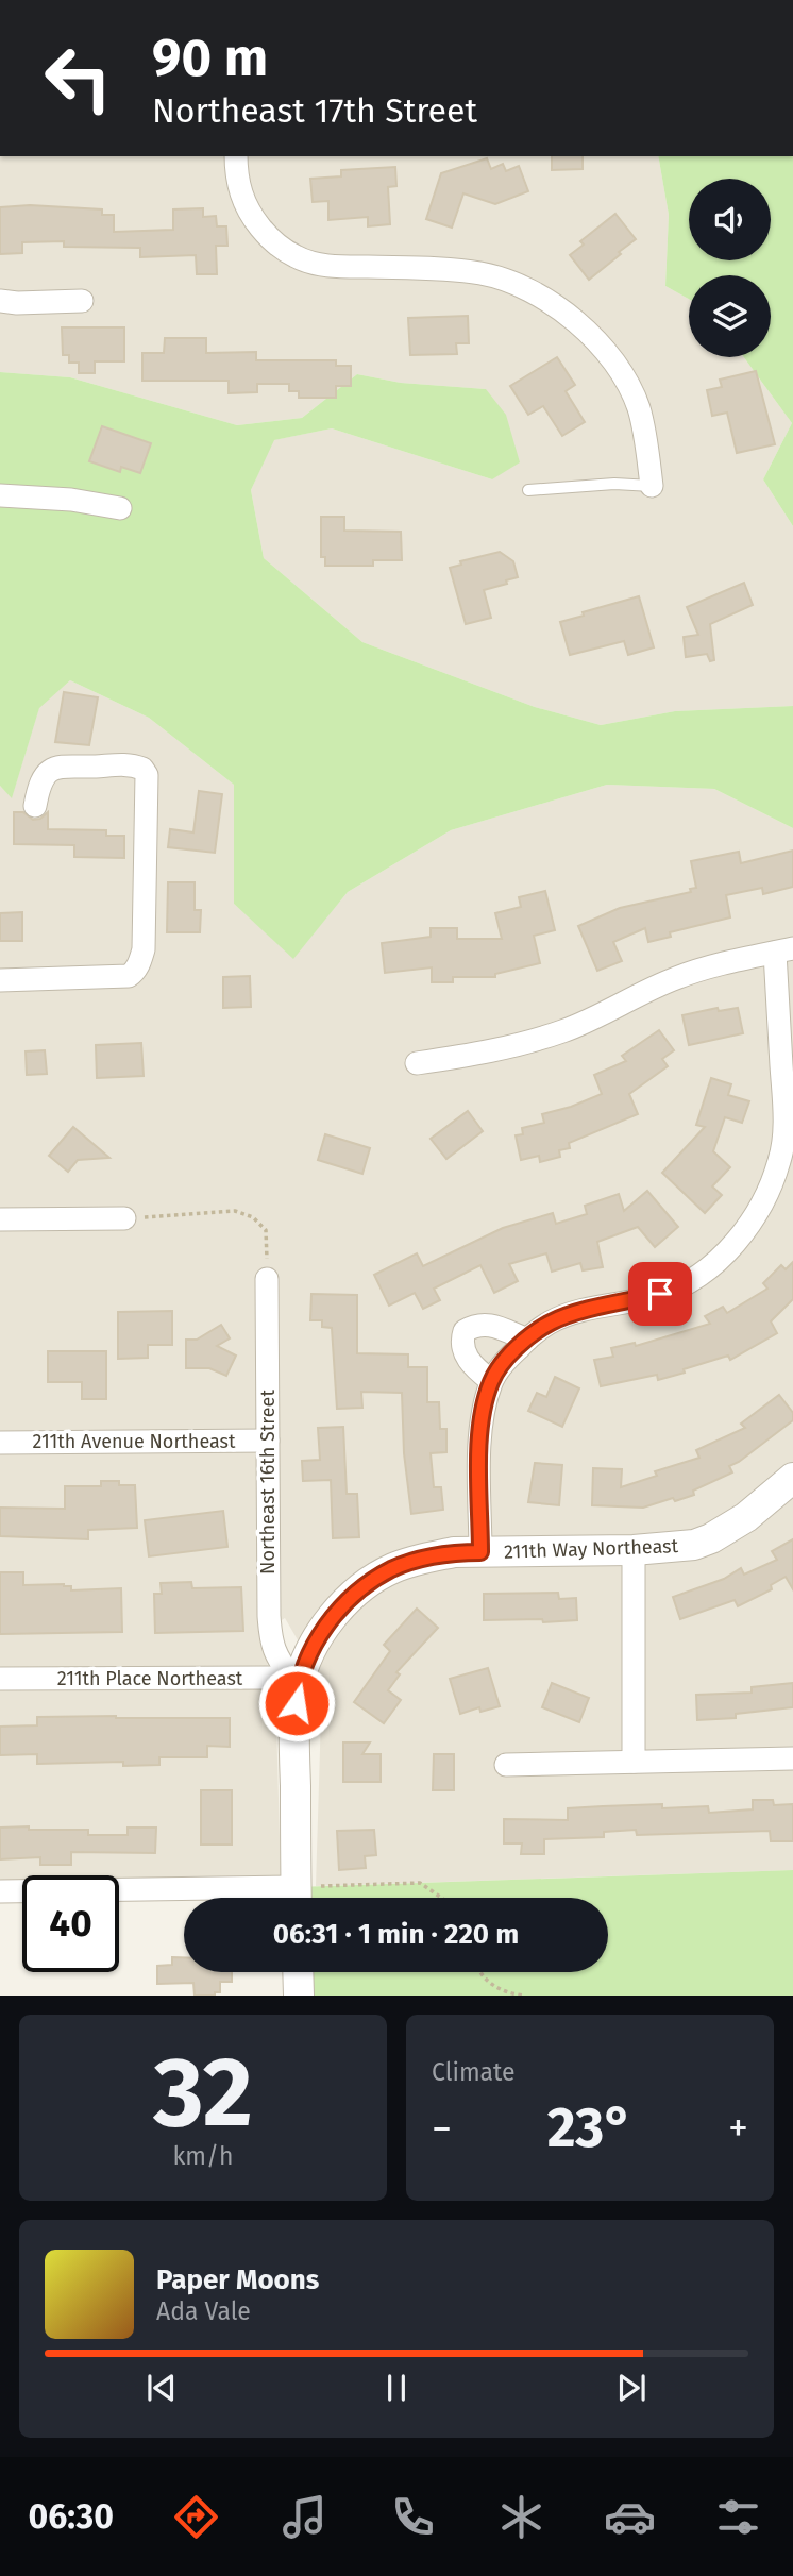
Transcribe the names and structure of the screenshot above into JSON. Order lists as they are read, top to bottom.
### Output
{
  "streets": {
    "street": [
      "211th Avenue Northeast",
      "Northeast 16th Street",
      "211th Way Northeast",
      "211th Place Northeast"
    ]
  },
  "crossings": [
    ["211th Avenue Northeast", "Northeast 16th Street"],
    ["Northeast 16th Street", "211th Way Northeast"],
    ["Northeast 16th Street", "211th Place Northeast"],
    ["211th Way Northeast", "211th Place Northeast"]
  ],
  "page": {
    "turn": ["90 m", "Northeast 17th Street"],
    "limit": "40",
    "trip": "06:31 · 1 min · 220 m",
    "tile": [
      ["32", "km/h"],
      "Climate"
    ],
    "heat": ["−", "23°", "+"],
    "song": ["Paper Moons", "Ada Vale"],
    "tabs": "06:30"
  }
}
